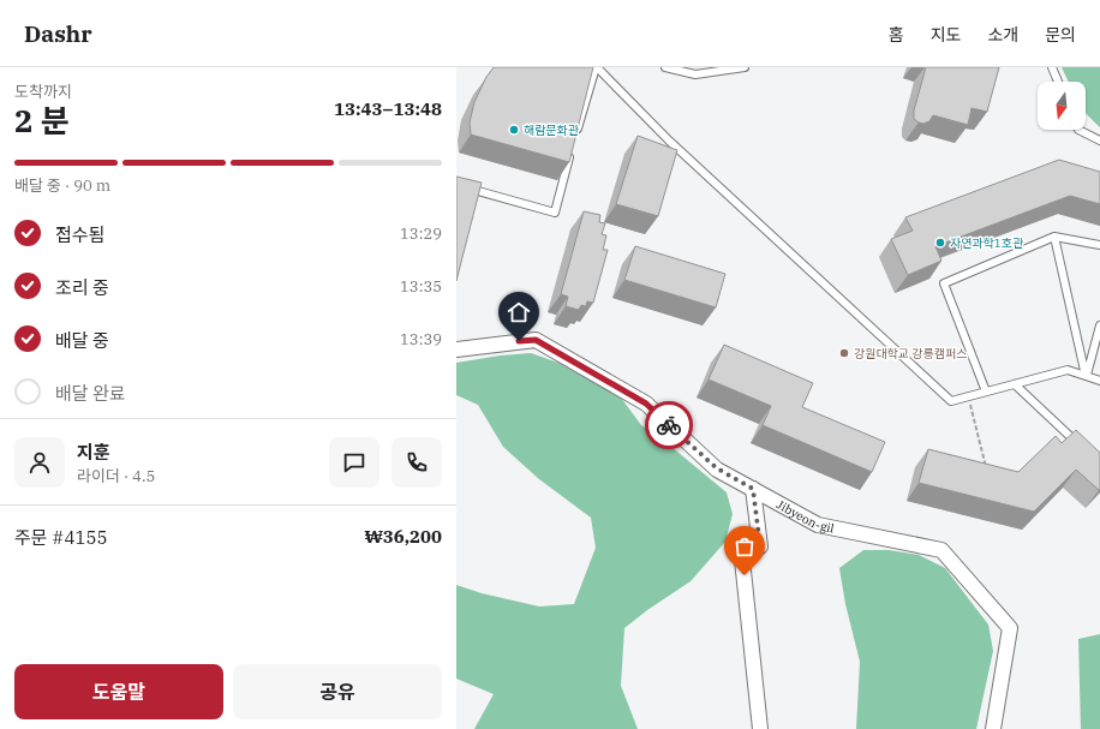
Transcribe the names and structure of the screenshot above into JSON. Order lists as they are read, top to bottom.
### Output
{
  "streets": {
    "street": ["Jibyeon-gil"]
  },
  "places": ["해람문화관", "자연과학1호관", "강원대학교 강릉캠퍼스"],
  "north": "bottom",
  "page": {
    "header": "Dashr",
    "nav": [
      "홈",
      "지도",
      "소개",
      "문의"
    ],
    "heading": ["2 분", "도착까지", "13:43–13:48"],
    "panel": [
      "지훈",
      "라이더 · 4.5",
      "주문 #4155",
      "₩36,200"
    ],
    "bar": "배달 중 · 90 m",
    "list": [
      ["접수됨", "13:29"],
      ["조리 중", "13:35"],
      ["배달 중", "13:39"],
      "배달 완료"
    ],
    "buttons": ["도움말", "공유"]
  }
}
